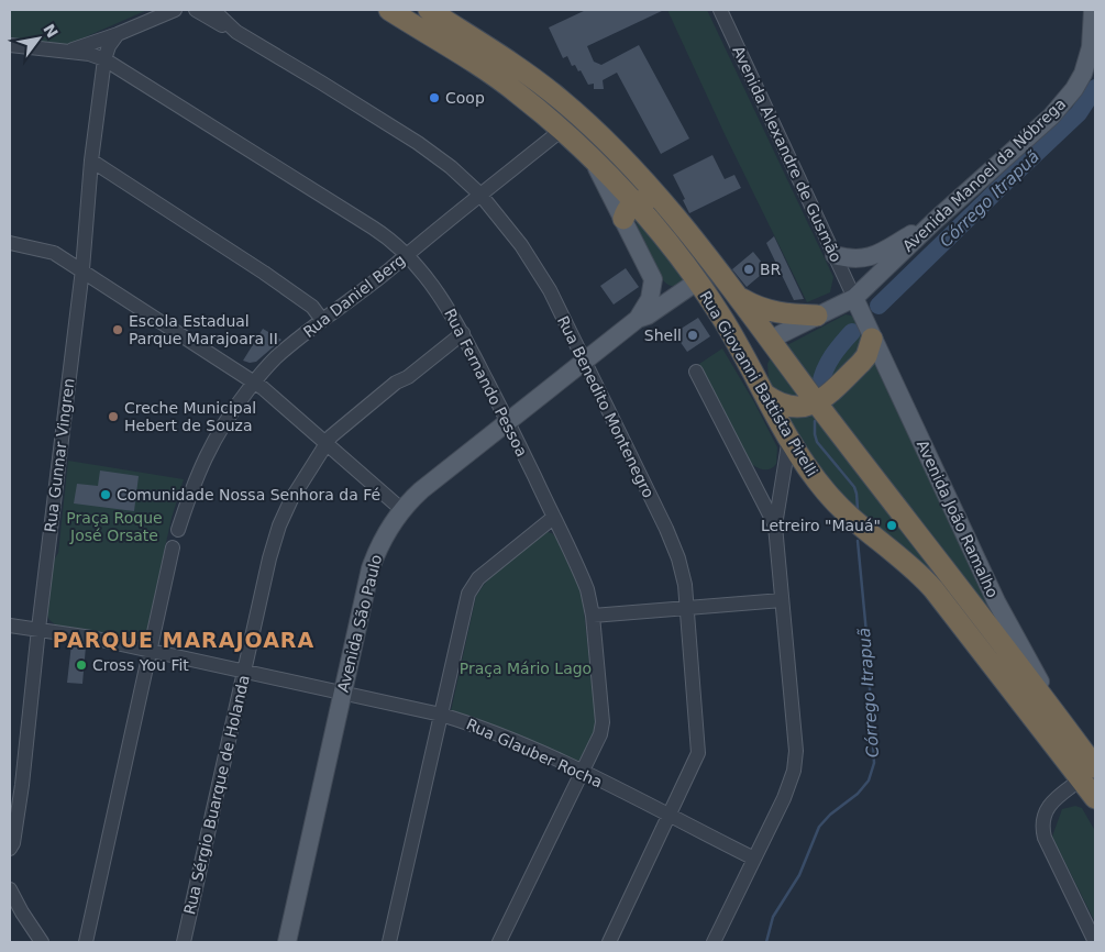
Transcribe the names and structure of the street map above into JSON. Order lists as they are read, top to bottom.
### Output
{
  "streets": {
    "highway": ["Rua Giovanni Battista Pirelli", "Avenida João Ramalho"],
    "main road": ["Avenida Manoel da Nóbrega", "Avenida São Paulo"],
    "street": [
      "Avenida Alexandre de Gusmão",
      "Rua Daniel Berg",
      "Rua Fernando Pessoa",
      "Rua Benedito Montenegro",
      "Rua Gunnar Vingren",
      "Rua Glauber Rocha",
      "Rua Sérgio Buarque de Holanda"
    ]
  },
  "crossings": [
    ["Avenida Alexandre de Gusmão", "Avenida Manoel da Nóbrega"],
    ["Avenida Alexandre de Gusmão", "Avenida João Ramalho"],
    ["Avenida Manoel da Nóbrega", "Rua Giovanni Battista Pirelli"],
    ["Avenida Manoel da Nóbrega", "Avenida João Ramalho"],
    ["Rua Daniel Berg", "Rua Fernando Pessoa"],
    ["Rua Daniel Berg", "Rua Giovanni Battista Pirelli"],
    ["Rua Daniel Berg", "Rua Benedito Montenegro"],
    ["Rua Fernando Pessoa", "Rua Gunnar Vingren"],
    ["Rua Fernando Pessoa", "Avenida São Paulo"],
    ["Rua Fernando Pessoa", "Rua Glauber Rocha"],
    ["Rua Fernando Pessoa", "Rua Sérgio Buarque de Holanda"],
    ["Rua Giovanni Battista Pirelli", "Avenida João Ramalho"],
    ["Rua Giovanni Battista Pirelli", "Avenida São Paulo"],
    ["Rua Benedito Montenegro", "Avenida São Paulo"],
    ["Rua Benedito Montenegro", "Rua Glauber Rocha"],
    ["Rua Gunnar Vingren", "Rua Glauber Rocha"],
    ["Avenida São Paulo", "Rua Glauber Rocha"],
    ["Rua Glauber Rocha", "Rua Sérgio Buarque de Holanda"]
  ],
  "districts": ["PARQUE MARAJOARA"],
  "water": ["Córrego Itrapuã"],
  "parks": ["Praça Roque José Orsate", "Praça Mário Lago"],
  "places": [
    "Coop",
    "BR",
    "Escola Estadual Parque Marajoara II",
    "Shell",
    "Creche Municipal Hebert de Souza",
    "Comunidade Nossa Senhora da Fé",
    "Letreiro \"Mauá\"",
    "Cross You Fit"
  ],
  "north": "top right"
}
